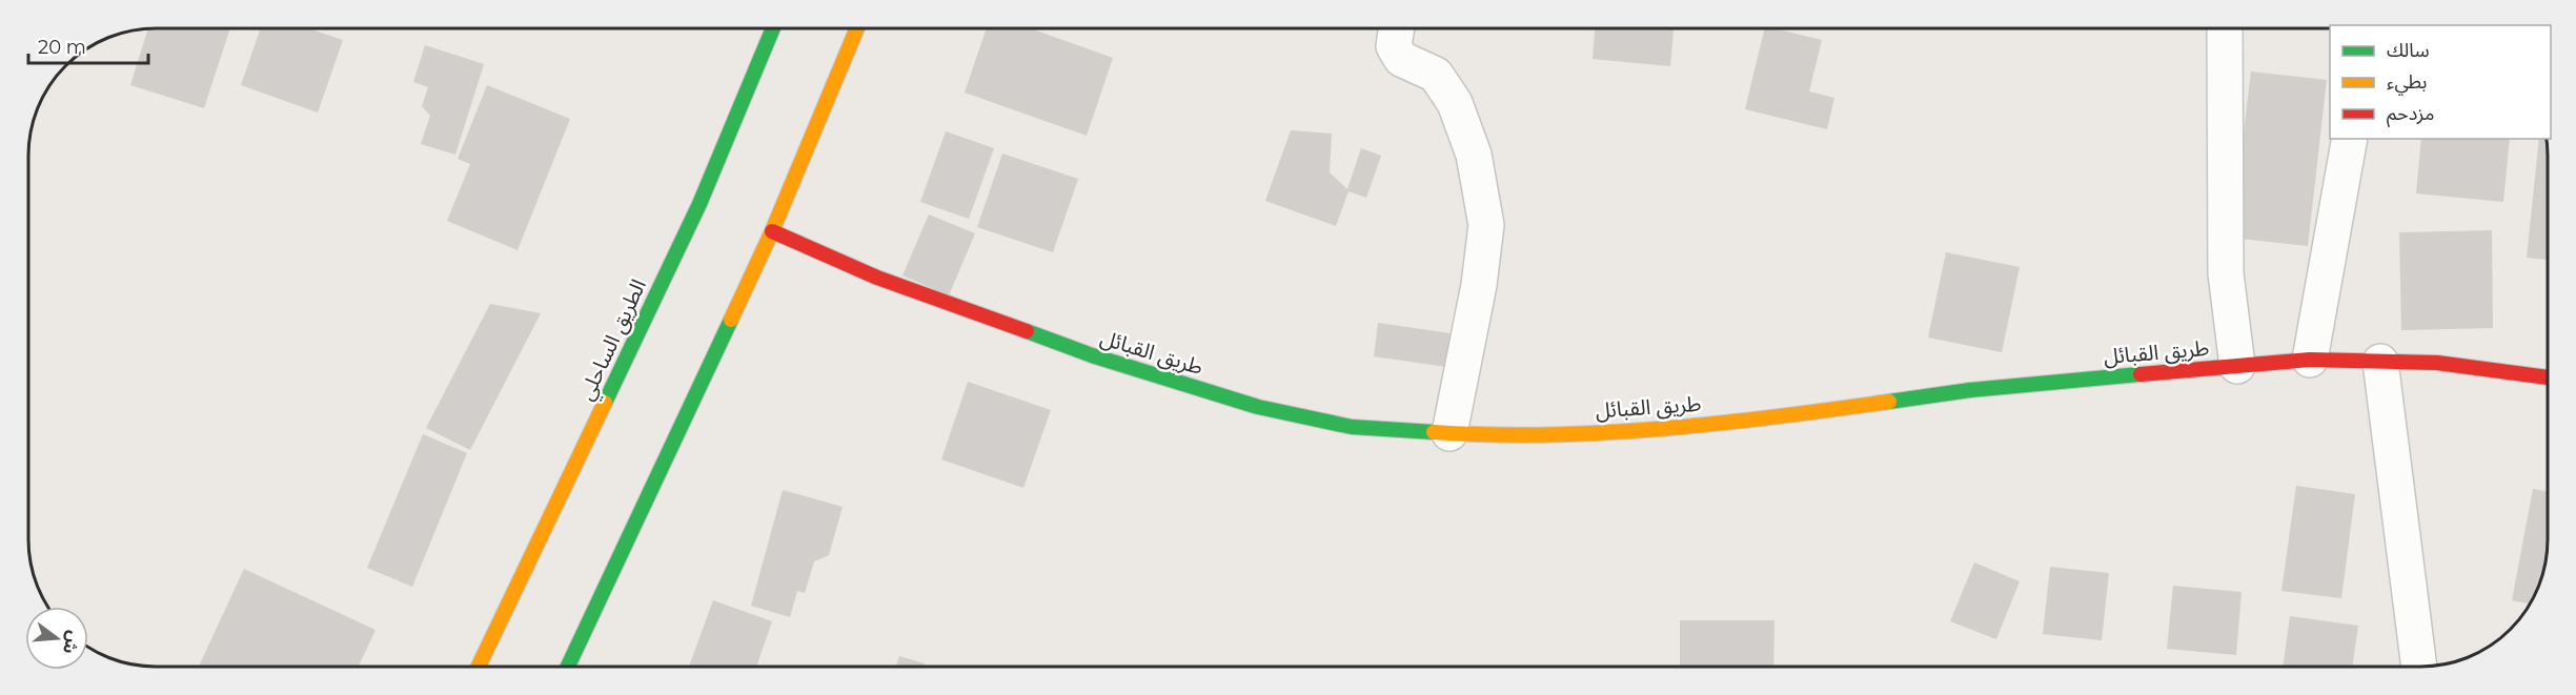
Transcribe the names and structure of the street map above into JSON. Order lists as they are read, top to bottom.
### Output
{
  "streets": {
    "main road": ["الطريق الساحلي", "طريق القبائل"]
  },
  "legend": ["سالك", "بطيء", "مزدحم"],
  "scale_bar": "20 m",
  "north": "right"
}
